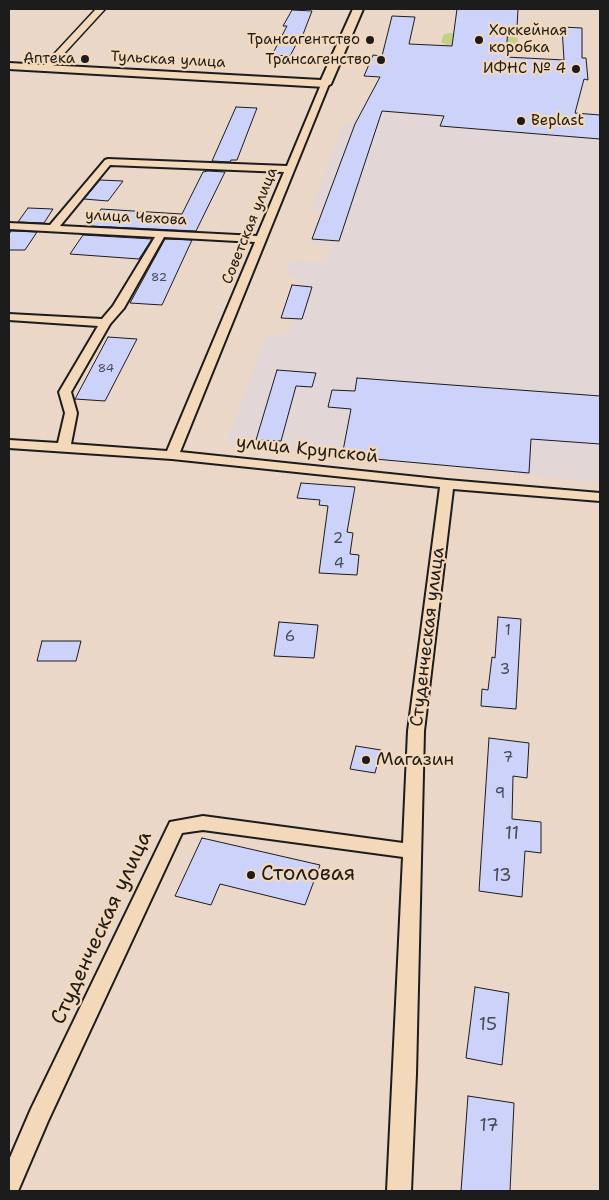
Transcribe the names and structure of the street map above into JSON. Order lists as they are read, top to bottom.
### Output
{
  "streets": {
    "main road": ["Тульская улица", "Советская улица"],
    "street": ["улица Чехова", "улица Крупской", "Студенческая улица"]
  },
  "crossings": [
    ["Тульская улица", "Советская улица"],
    ["улица Чехова", "Советская улица"],
    ["Советская улица", "улица Крупской"],
    ["улица Крупской", "Студенческая улица"]
  ],
  "places": [
    "Трансагентство",
    "Хоккейная коробка",
    "Аптека",
    "Трансагенство",
    "ИФНС № 4",
    "Beplast",
    "Магазин",
    "Столовая"
  ],
  "house_numbers": [
    "82",
    "84",
    "2",
    "4",
    "1",
    "6",
    "3",
    "7",
    "9",
    "11",
    "13",
    "15",
    "17"
  ]
}
